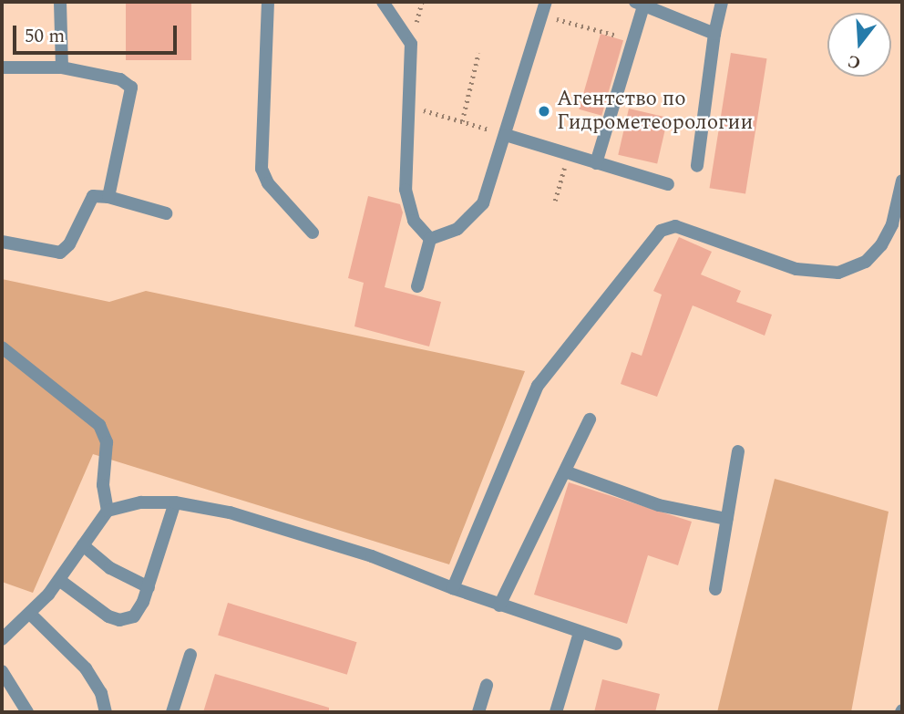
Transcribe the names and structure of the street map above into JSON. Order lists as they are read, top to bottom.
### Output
{
  "places": ["Агентство по Гидрометеорологии"],
  "scale_bar": "50 m",
  "north": "bottom"
}
